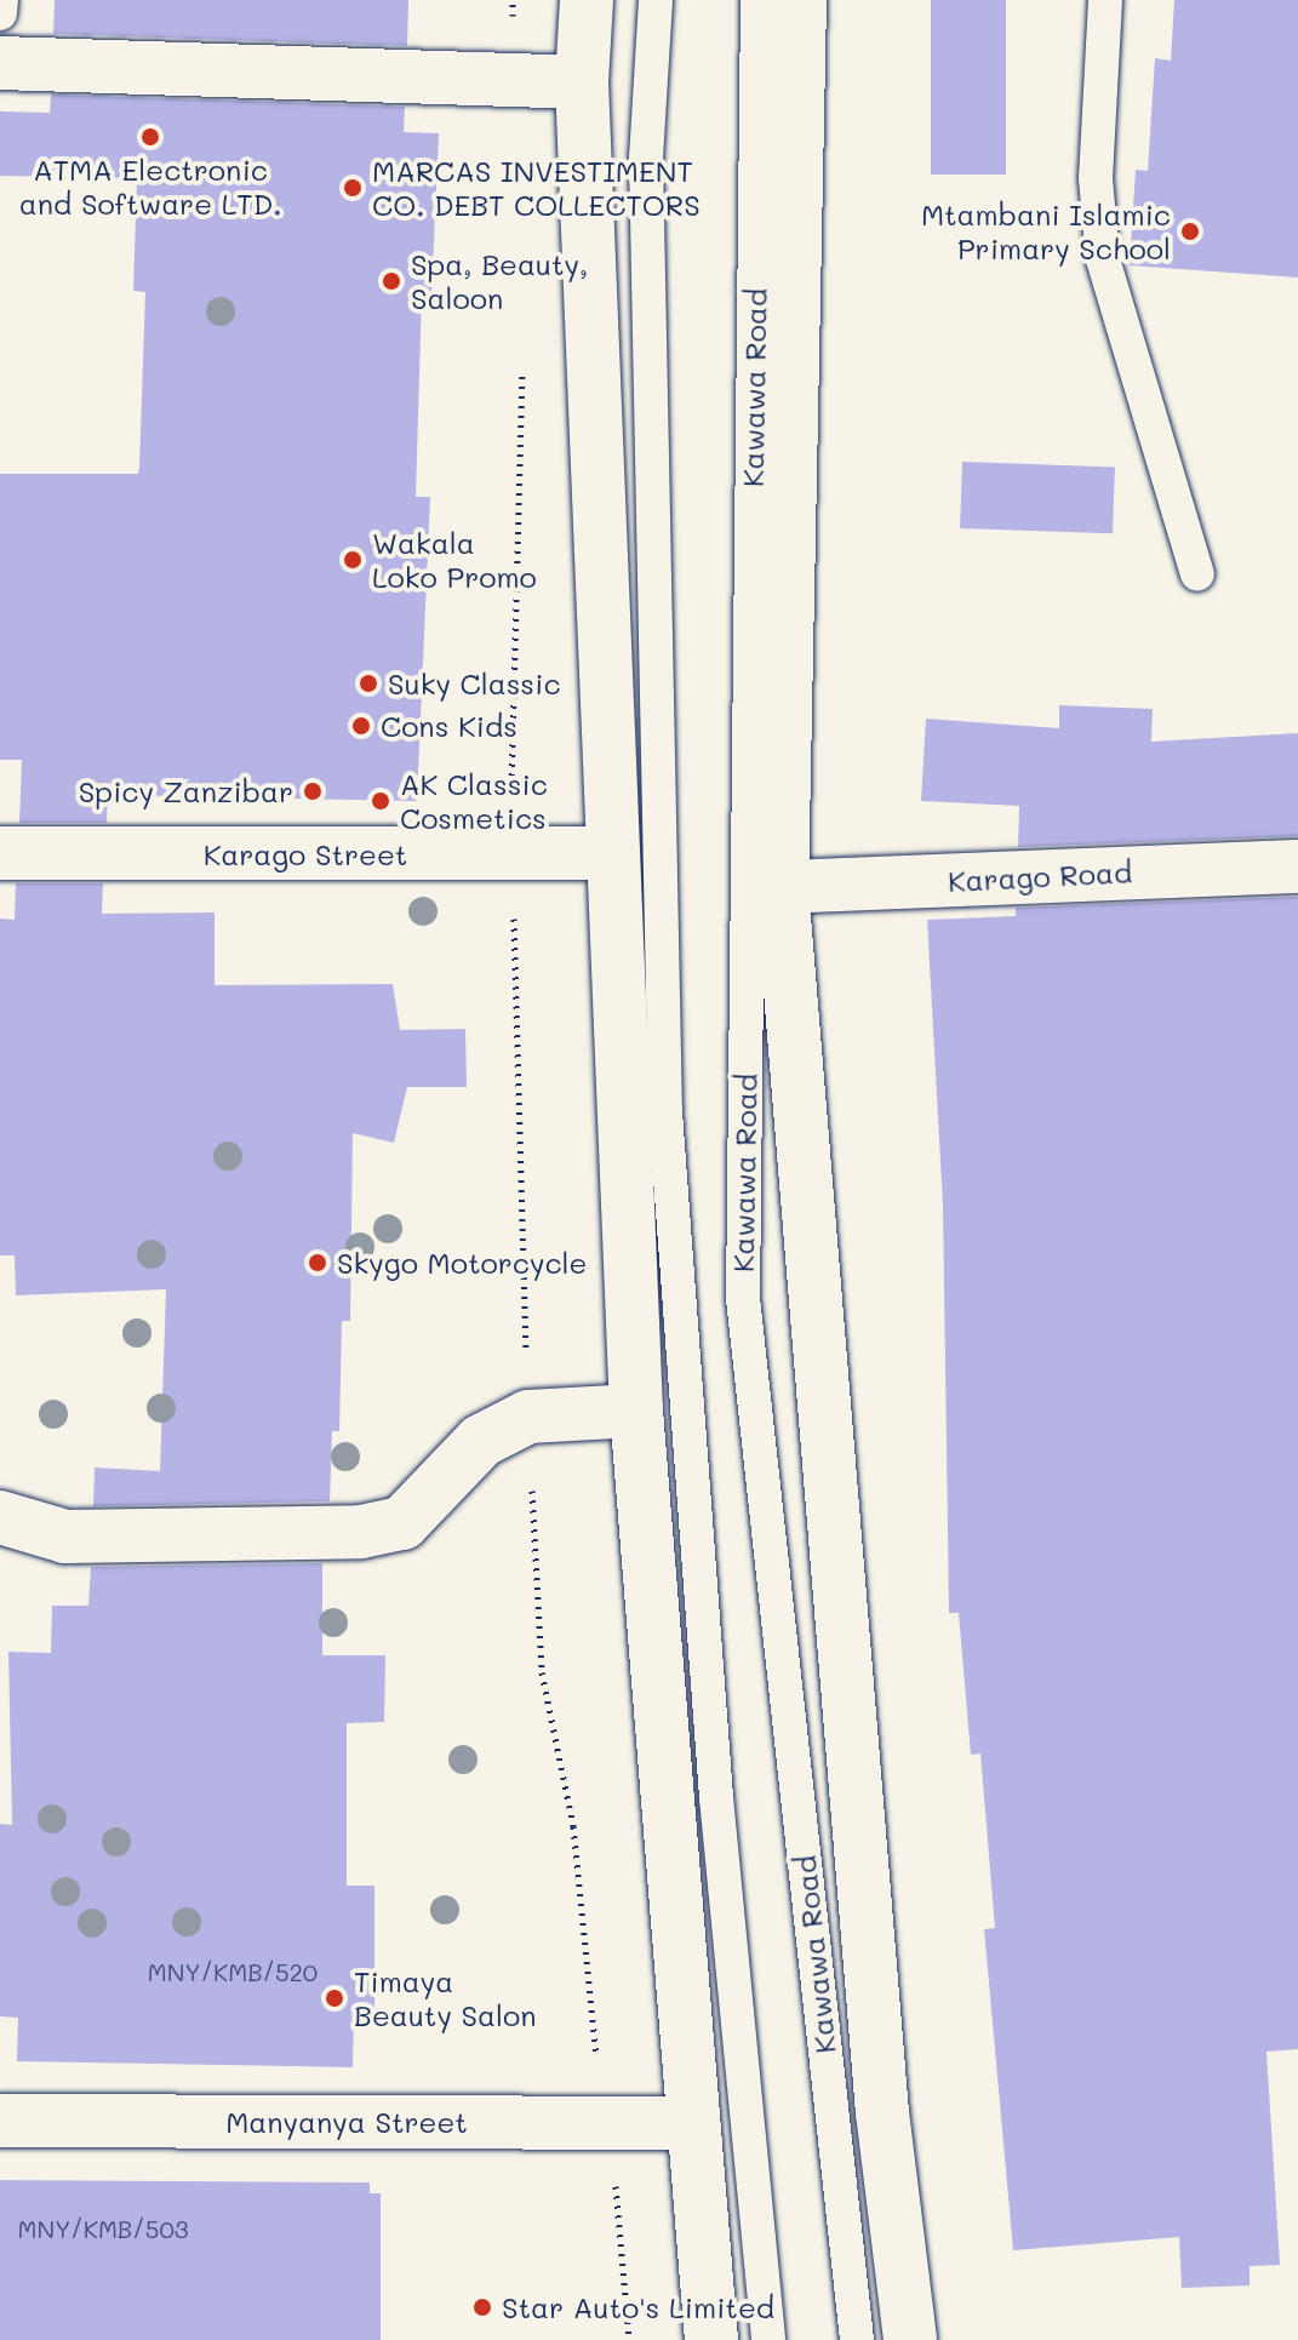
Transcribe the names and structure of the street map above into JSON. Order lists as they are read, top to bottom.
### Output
{
  "streets": {
    "main road": [
      "Kawawa Road",
      "Karago Street",
      "Karago Road",
      "Manyanya Street"
    ]
  },
  "crossings": [
    ["Kawawa Road", "Karago Road"]
  ],
  "places": [
    "ATMA Electronic and Software LTD.",
    "MARCAS INVESTIMENT CO. DEBT COLLECTORS",
    "Mtambani Islamic Primary School",
    "Spa, Beauty, Saloon",
    "Wakala Loko Promo",
    "Suky Classic",
    "Cons Kids",
    "Spicy Zanzibar",
    "AK Classic Cosmetics",
    "Skygo Motorcycle",
    "Timaya Beauty Salon",
    "Star Auto's Limited"
  ],
  "house_numbers": ["MNY/KMB/520", "MNY/KMB/503"]
}
